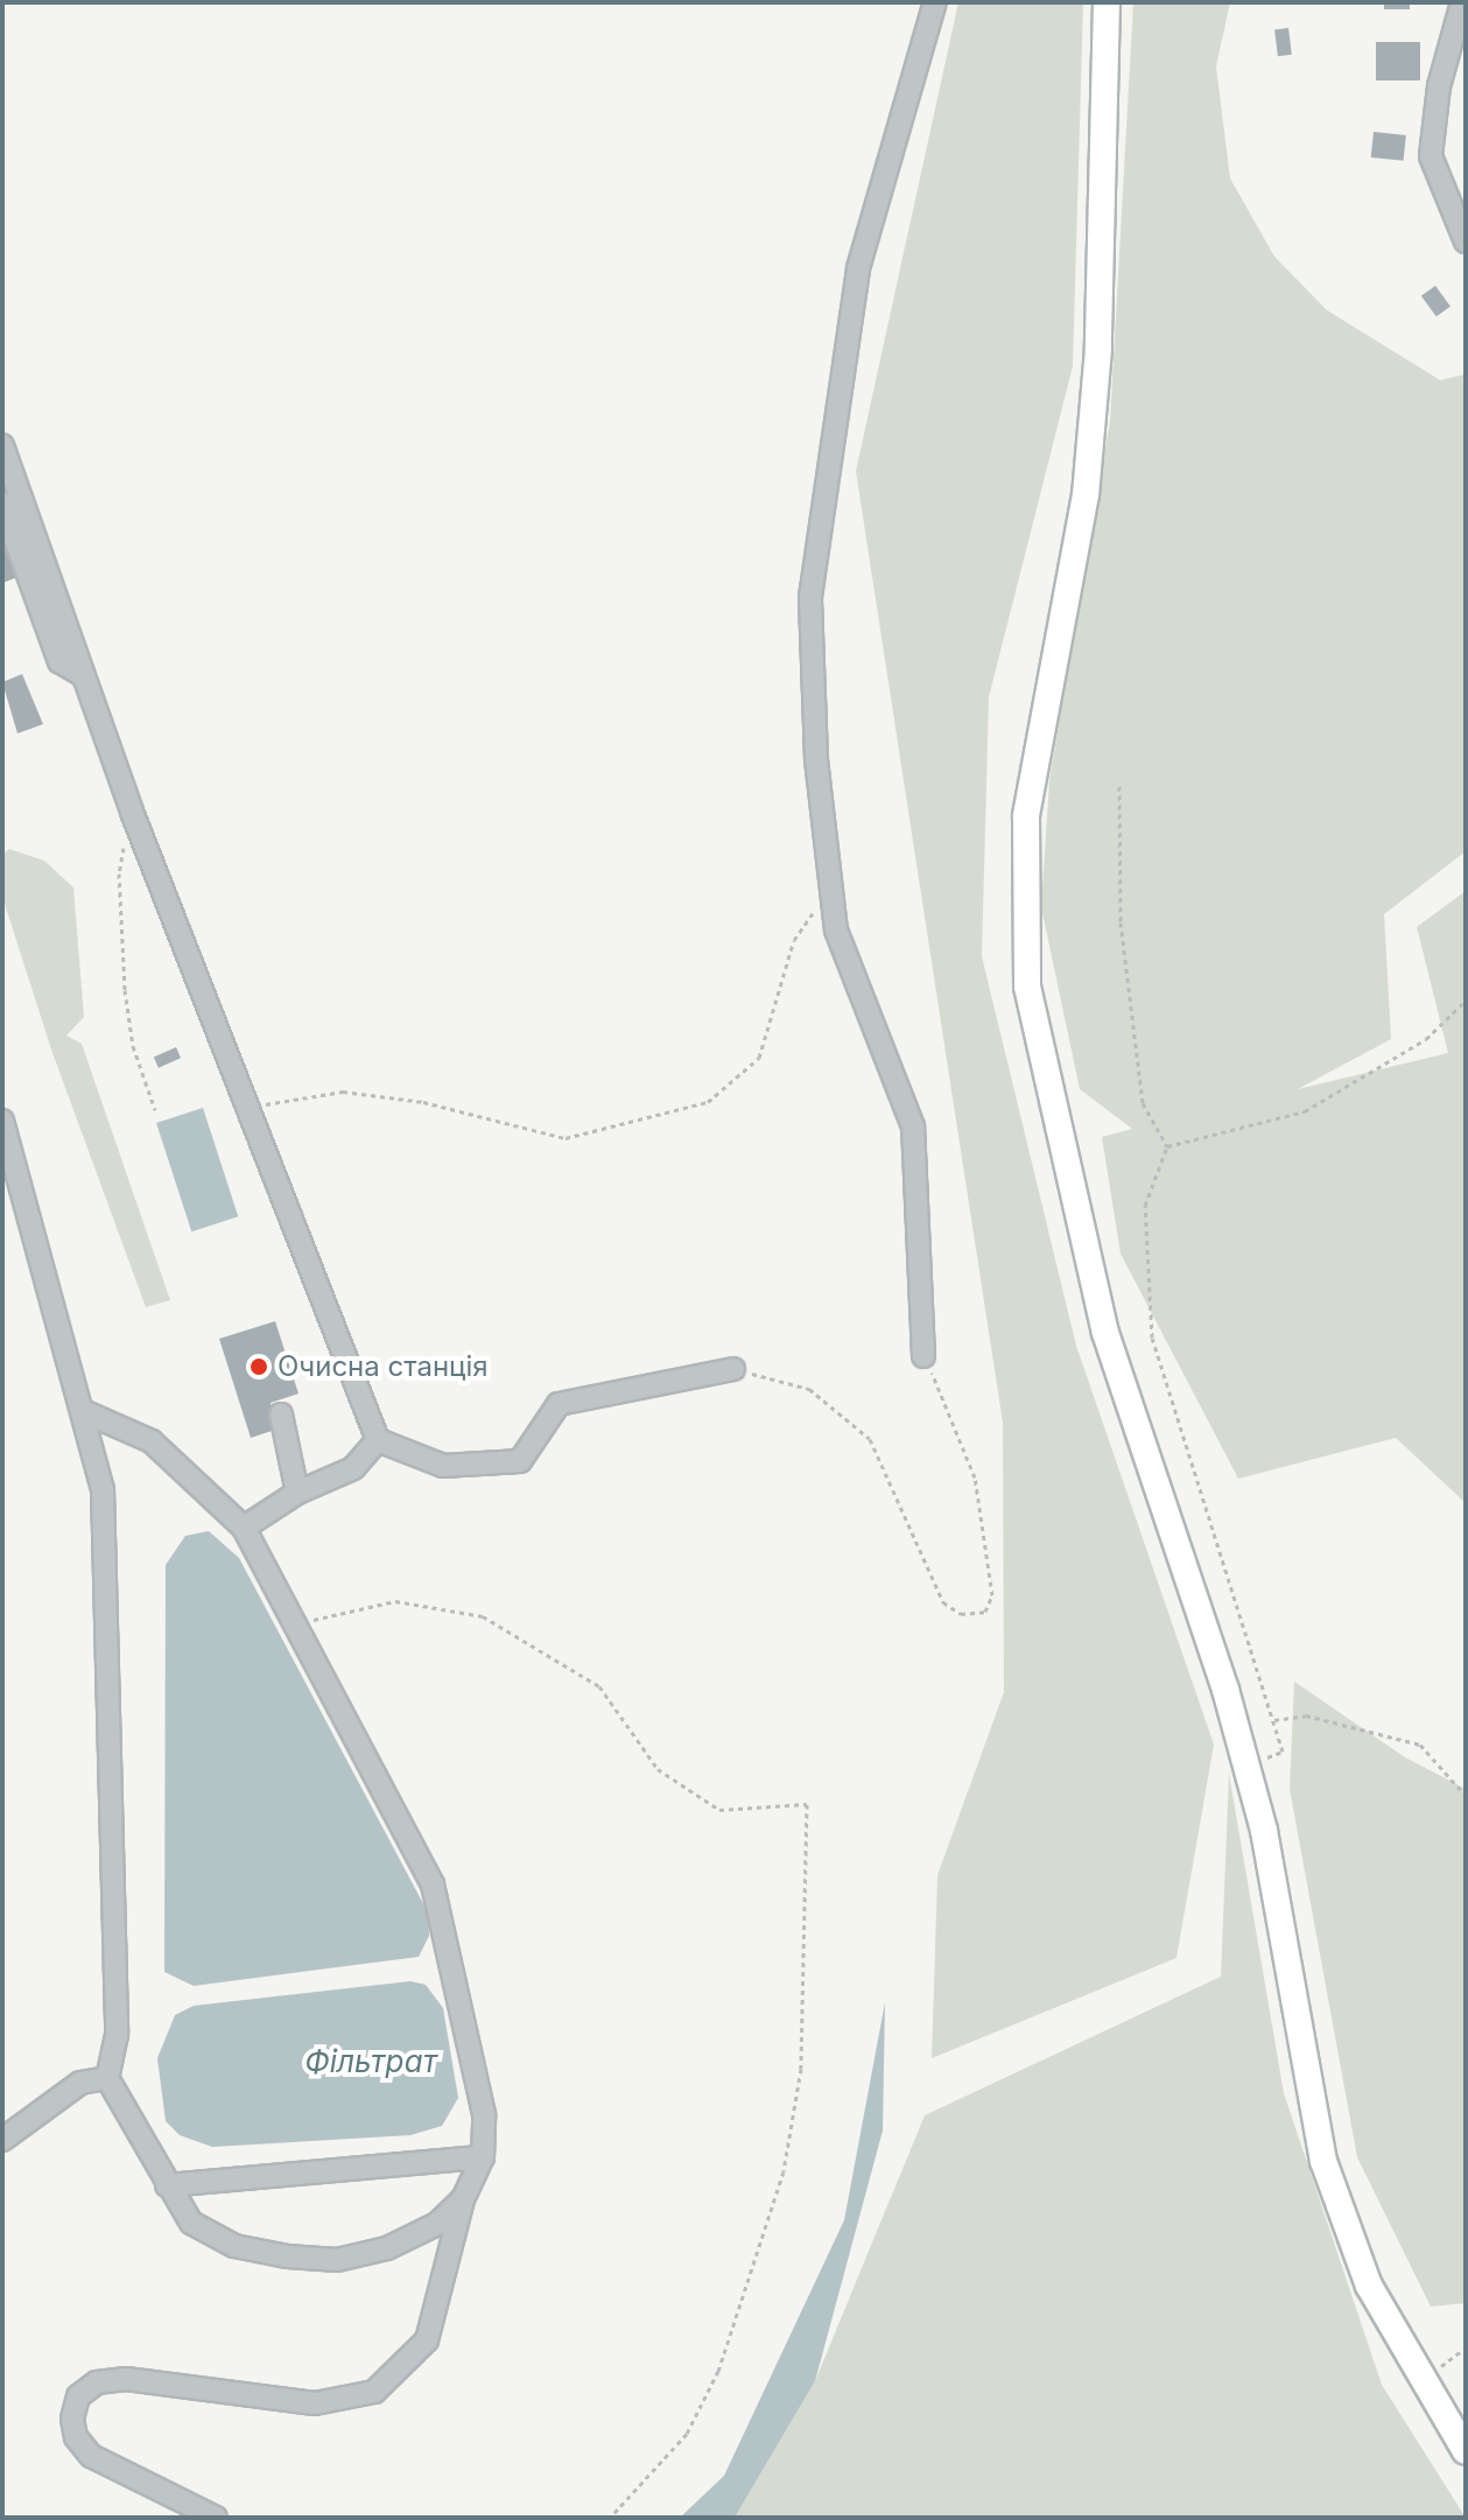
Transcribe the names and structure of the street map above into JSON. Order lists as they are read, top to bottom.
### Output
{
  "water": ["Фільтрат"],
  "places": ["Очисна станція"]
}
